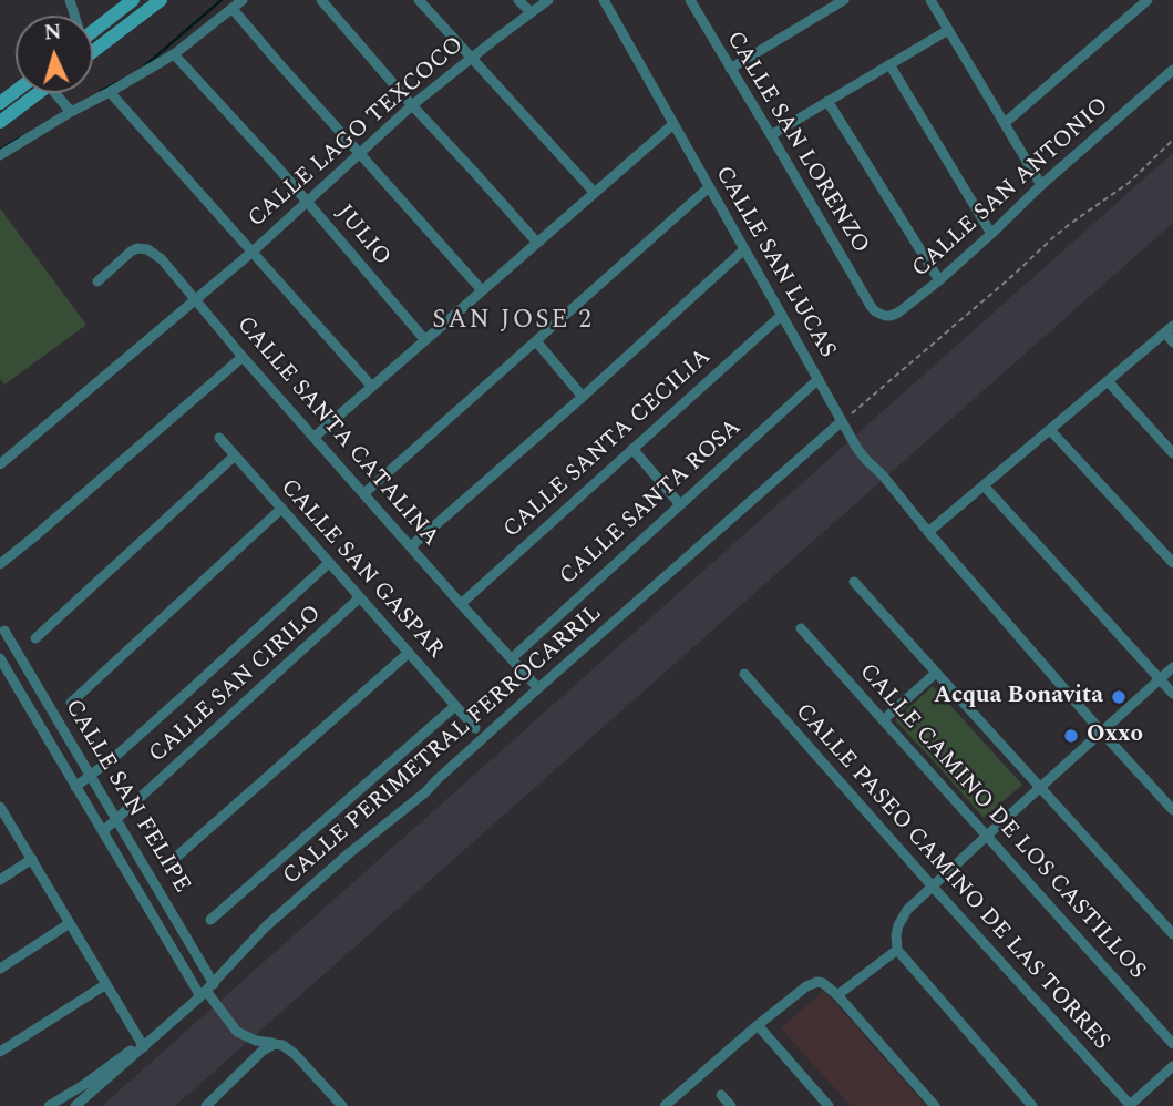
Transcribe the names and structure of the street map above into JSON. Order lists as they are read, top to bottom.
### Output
{
  "streets": {
    "street": [
      "CALLE LAGO TEXCOCO",
      "CALLE SAN LORENZO",
      "CALLE SAN ANTONIO",
      "JULIO",
      "CALLE SAN LUCAS",
      "CALLE SANTA CATALINA",
      "CALLE SANTA CECILIA",
      "CALLE SANTA ROSA",
      "CALLE SAN GASPAR",
      "CALLE SAN CIRILO",
      "CALLE PERIMETRAL FERROCARRIL",
      "CALLE SAN FELIPE",
      "CALLE CAMINO DE LOS CASTILLOS",
      "CALLE PASEO CAMINO DE LAS TORRES"
    ]
  },
  "crossings": [
    ["CALLE LAGO TEXCOCO", "JULIO"],
    ["CALLE LAGO TEXCOCO", "CALLE SANTA CATALINA"],
    ["CALLE SAN LORENZO", "CALLE SAN ANTONIO"],
    ["CALLE SAN LUCAS", "CALLE SANTA CECILIA"],
    ["CALLE SAN LUCAS", "CALLE SANTA ROSA"],
    ["CALLE SAN LUCAS", "CALLE PERIMETRAL FERROCARRIL"],
    ["CALLE SANTA CATALINA", "CALLE SANTA CECILIA"],
    ["CALLE SANTA CATALINA", "CALLE SANTA ROSA"],
    ["CALLE SANTA CATALINA", "CALLE PERIMETRAL FERROCARRIL"],
    ["CALLE SAN GASPAR", "CALLE SAN CIRILO"],
    ["CALLE SAN CIRILO", "CALLE SAN FELIPE"],
    ["CALLE PERIMETRAL FERROCARRIL", "CALLE SAN FELIPE"]
  ],
  "districts": ["SAN JOSE 2"],
  "places": ["Acqua Bonavita", "Oxxo"],
  "north": "top"
}
